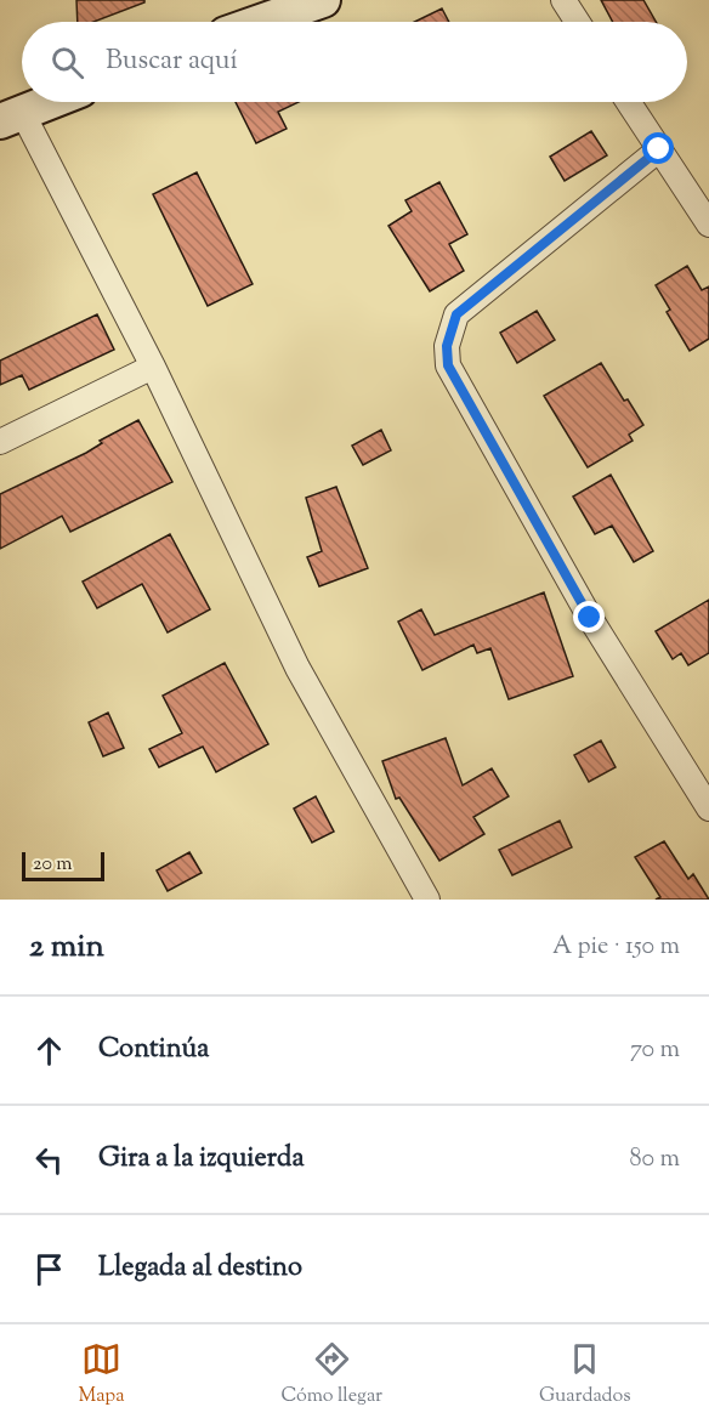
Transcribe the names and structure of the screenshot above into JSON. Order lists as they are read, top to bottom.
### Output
{
  "scale_bar": "20 m",
  "page": {
    "search": "Buscar aquí",
    "scale": "20 m",
    "heading": ["2 min", "A pie · 150 m"],
    "list": [
      ["Continúa", "70 m"],
      ["Gira a la izquierda", "80 m"],
      "Llegada al destino"
    ],
    "nav": ["Mapa", "Cómo llegar", "Guardados"]
  }
}
